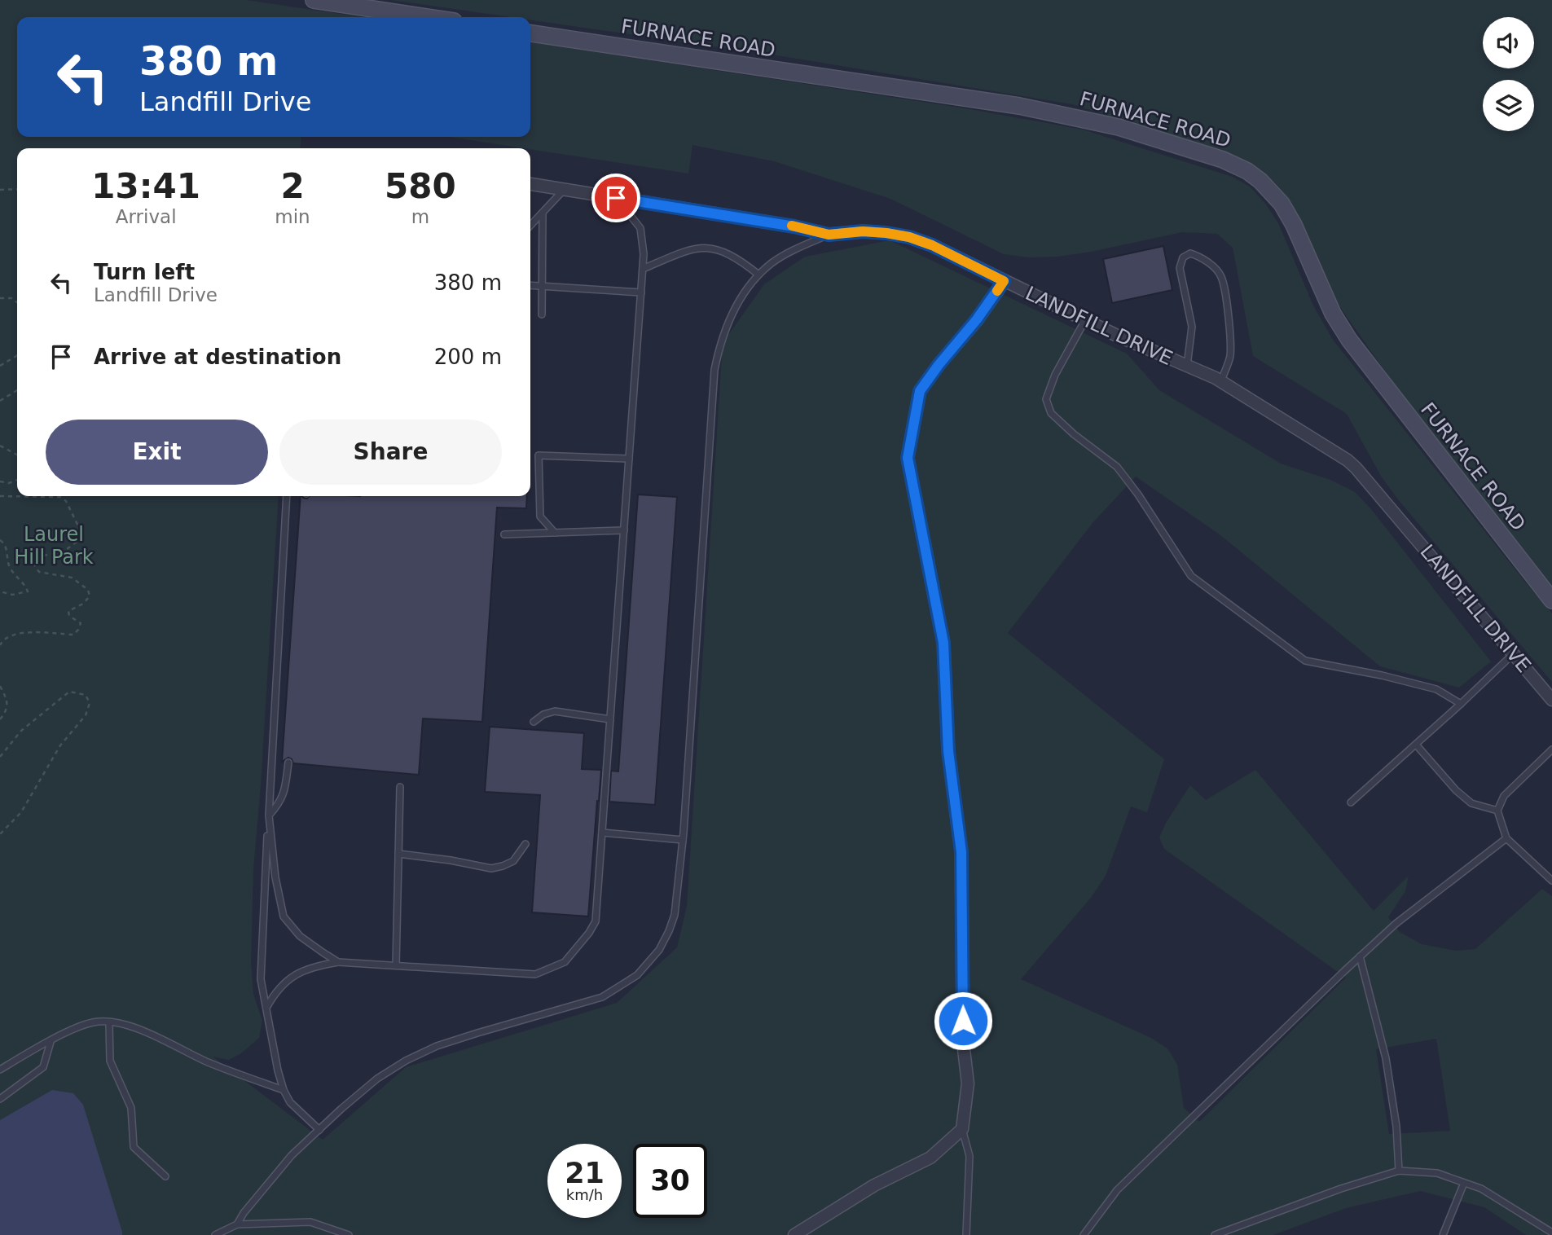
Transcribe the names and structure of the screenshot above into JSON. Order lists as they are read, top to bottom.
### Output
{
  "streets": {
    "main road": ["FURNACE ROAD"],
    "street": ["LANDFILL DRIVE"]
  },
  "parks": ["Laurel Hill Park"],
  "page": {
    "turn": ["380 m", "Landfill Drive"],
    "eta": [
      "13:41",
      "Arrival",
      "2",
      "min",
      "580",
      "m"
    ],
    "list": [
      {
        "name": "Turn left",
        "note": "Landfill Drive",
        "value": "380 m"
      },
      {
        "name": "Arrive at destination",
        "value": "200 m"
      }
    ],
    "buttons": ["Exit", "Share"],
    "speed": "21 km/h",
    "limit": "30"
  }
}
